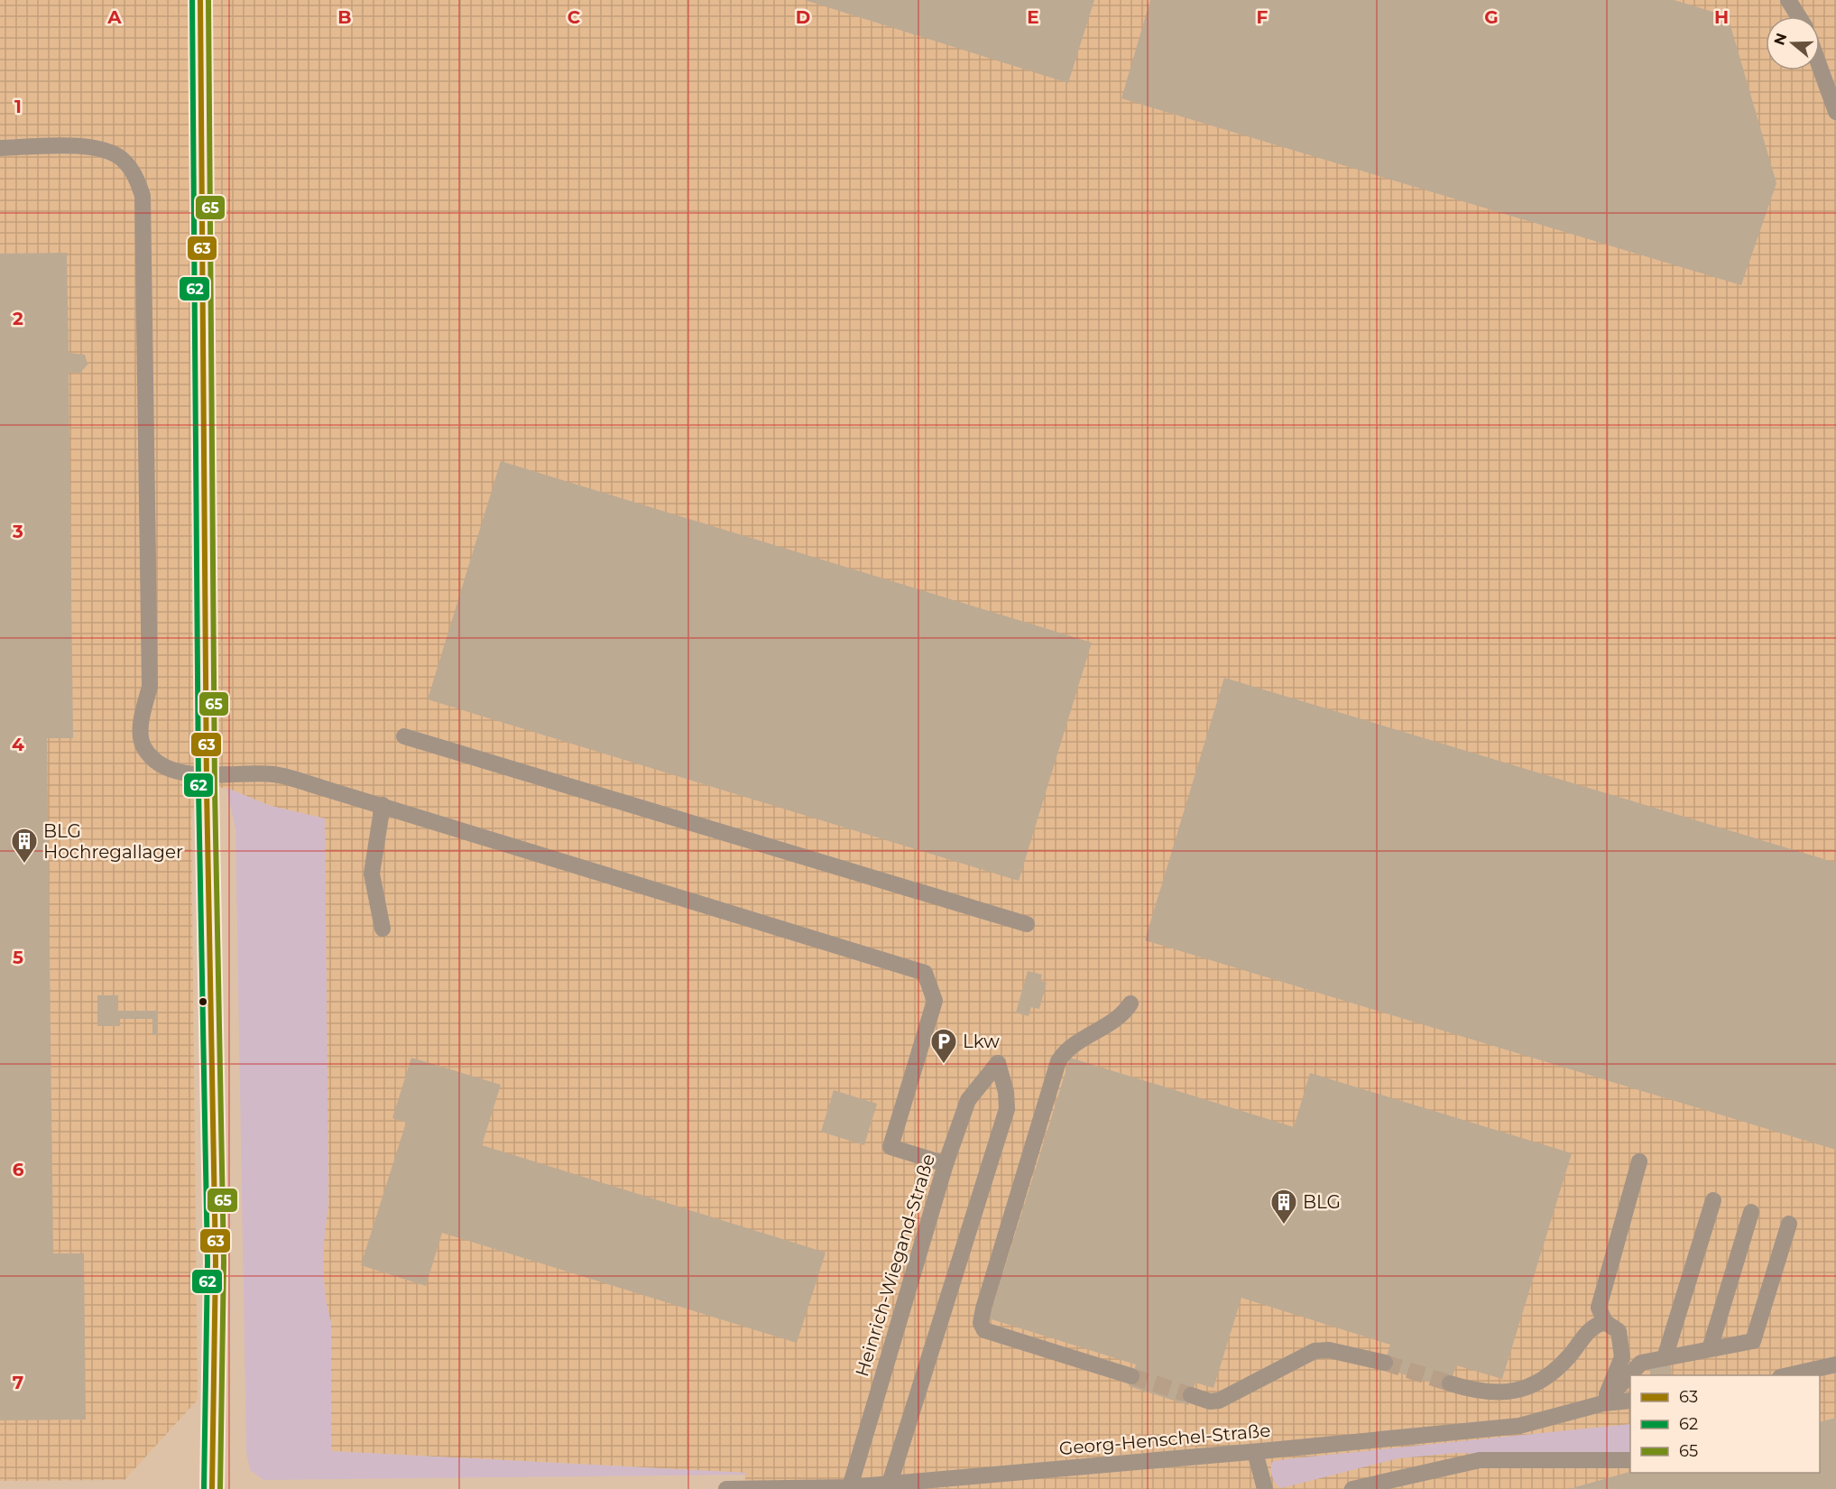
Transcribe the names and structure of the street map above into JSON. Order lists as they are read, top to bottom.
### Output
{
  "streets": {
    "street": ["Heinrich-Wiegand-Straße", "Georg-Henschel-Straße"]
  },
  "crossings": [
    ["Heinrich-Wiegand-Straße", "Georg-Henschel-Straße"]
  ],
  "places": {
    "building": ["BLG Hochregallager", "BLG"],
    "parking": ["Lkw"]
  },
  "lines": ["transit line 63", "transit line 62", "transit line 65"],
  "legend": ["63", "62", "65"],
  "north": "left",
  "grid": {
    "columns": [
      "A",
      "B",
      "C",
      "D",
      "E",
      "F",
      "G",
      "H"
    ],
    "rows": [
      "1",
      "2",
      "3",
      "4",
      "5",
      "6",
      "7"
    ]
  }
}
